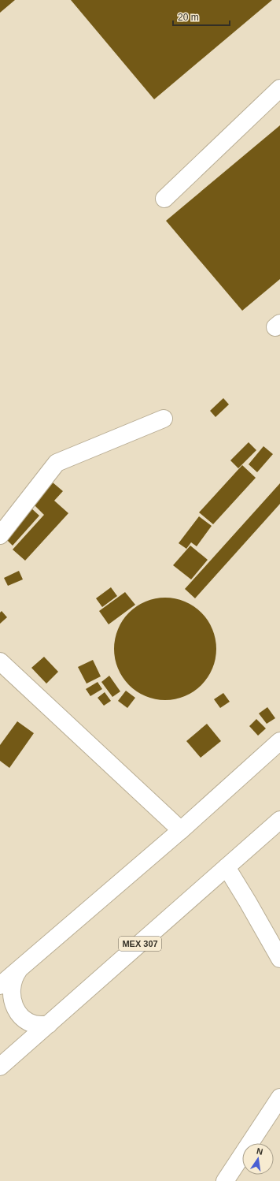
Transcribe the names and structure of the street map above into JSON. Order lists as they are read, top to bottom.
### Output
{
  "streets": {
    "main road": ["MEX 307"]
  },
  "scale_bar": "20 m",
  "north": "top"
}
